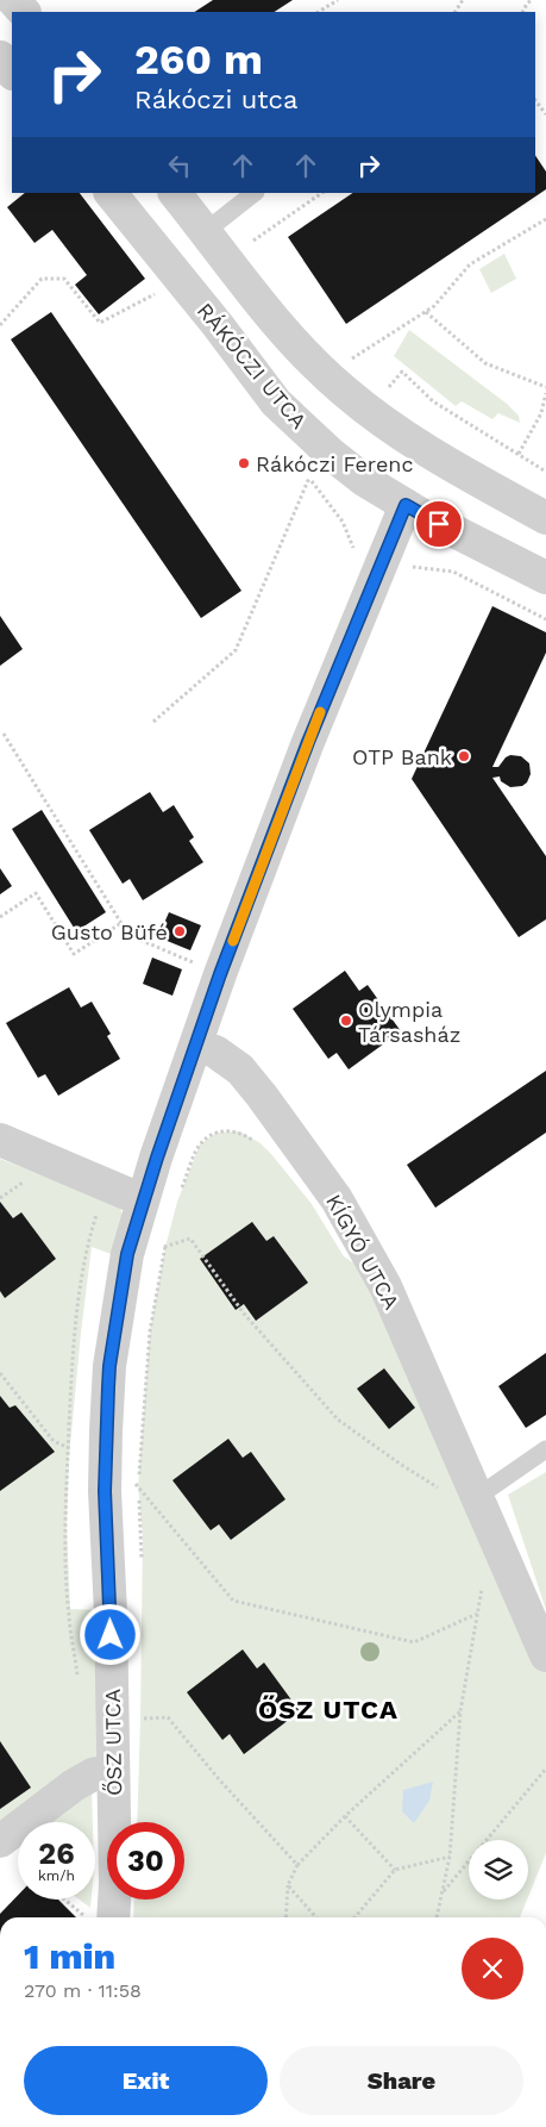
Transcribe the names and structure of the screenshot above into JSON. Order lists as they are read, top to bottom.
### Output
{
  "streets": {
    "street": ["RÁKÓCZI UTCA", "KÍGYÓ UTCA", "ŐSZ UTCA"]
  },
  "crossings": [
    ["RÁKÓCZI UTCA", "ŐSZ UTCA"],
    ["KÍGYÓ UTCA", "ŐSZ UTCA"]
  ],
  "districts": ["ŐSZ UTCA"],
  "places": [
    "Rákóczi Ferenc",
    "OTP Bank",
    "Gusto Büfé",
    "Olympia Társasház"
  ],
  "page": {
    "turn": ["260 m", "Rákóczi utca"],
    "speed": "26 km/h",
    "limit": "30",
    "heading": ["1 min", "270 m · 11:58"],
    "buttons": ["Exit", "Share"]
  }
}
